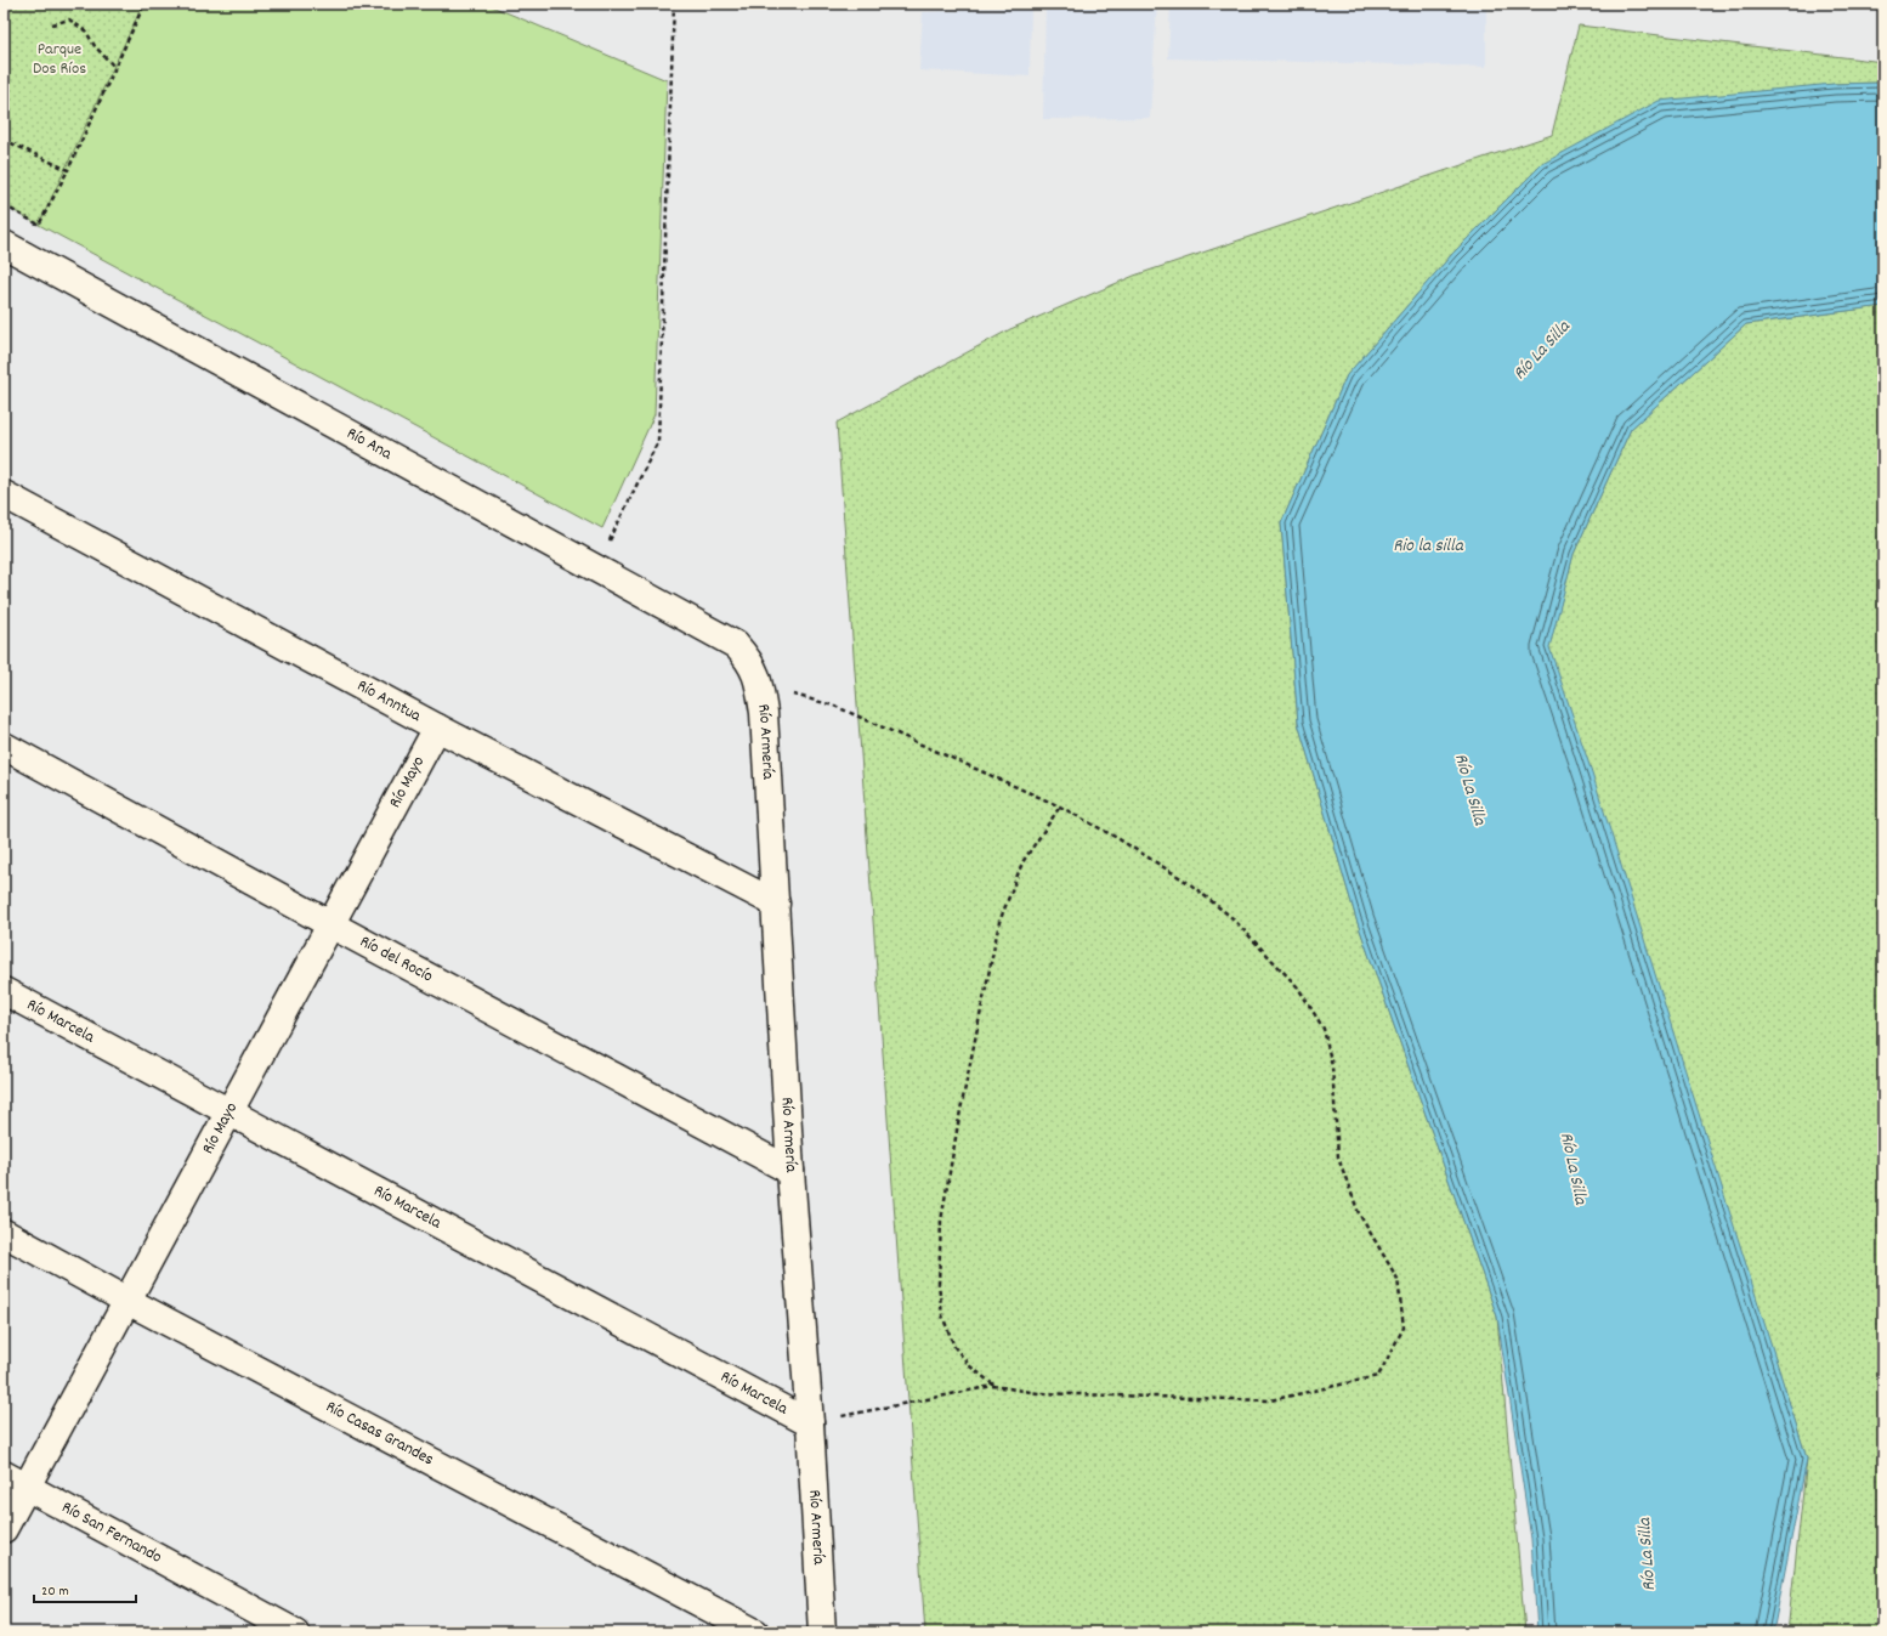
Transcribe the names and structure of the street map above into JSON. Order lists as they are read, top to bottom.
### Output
{
  "streets": {
    "street": [
      "Río Ana",
      "Río Anntua",
      "Río Armería",
      "Río Mayo",
      "Río del Rocío",
      "Río Marcela",
      "Río Casas Grandes",
      "Río San Fernando"
    ]
  },
  "crossings": [
    ["Río Ana", "Río Armería"],
    ["Río Anntua", "Río Armería"],
    ["Río Anntua", "Río Mayo"],
    ["Río Armería", "Río del Rocío"],
    ["Río Armería", "Río Marcela"],
    ["Río Mayo", "Río del Rocío"],
    ["Río Mayo", "Río Marcela"],
    ["Río Mayo", "Río Casas Grandes"],
    ["Río Mayo", "Río San Fernando"]
  ],
  "water": ["Río La Silla", "Rio la silla"],
  "parks": ["Parque Dos Ríos"],
  "scale_bar": "20 m"
}
